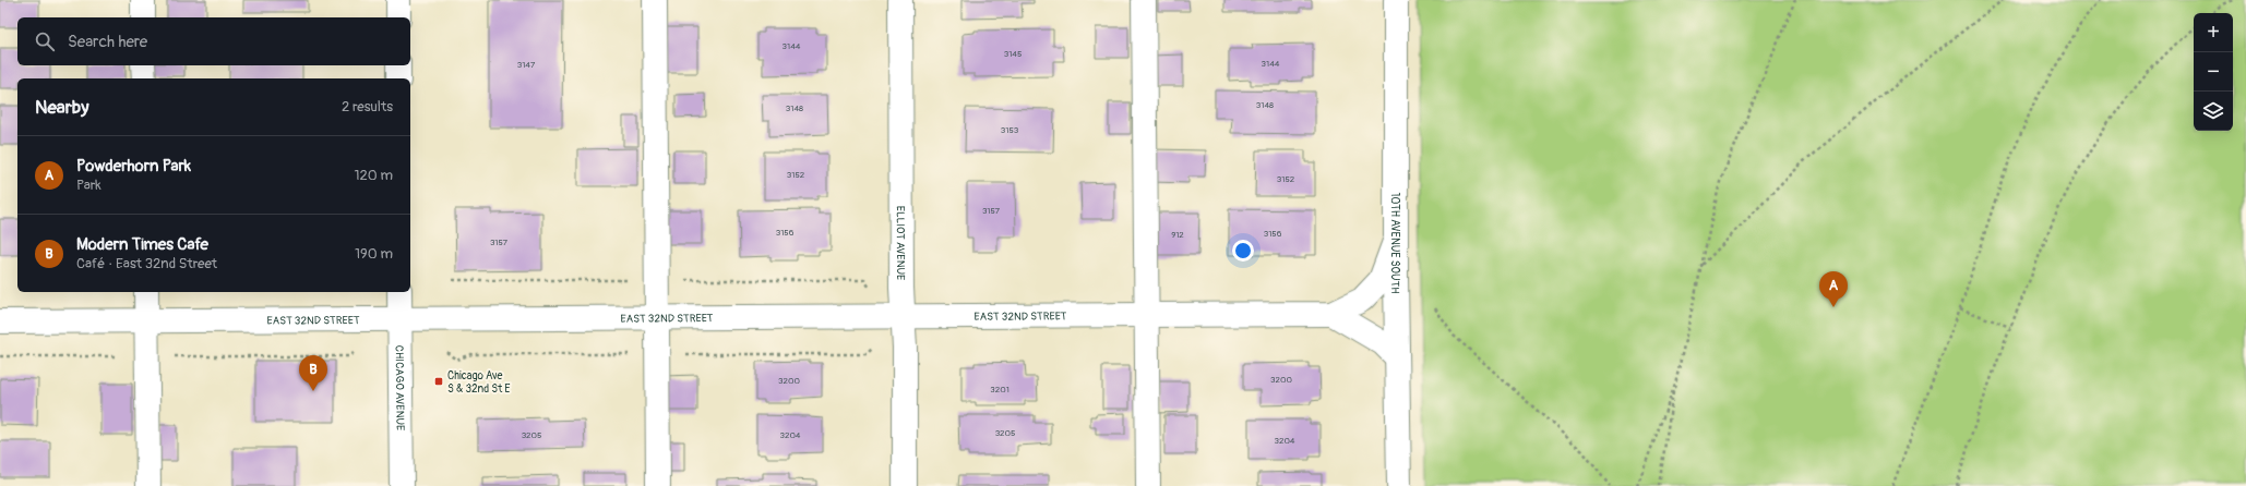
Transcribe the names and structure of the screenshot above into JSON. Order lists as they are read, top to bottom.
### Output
{
  "streets": {
    "street": [
      "ELLIOT AVENUE",
      "10TH AVENUE SOUTH",
      "EAST 32ND STREET",
      "CHICAGO AVENUE"
    ]
  },
  "crossings": [
    ["ELLIOT AVENUE", "EAST 32ND STREET"],
    ["10TH AVENUE SOUTH", "EAST 32ND STREET"],
    ["EAST 32ND STREET", "CHICAGO AVENUE"]
  ],
  "places": {
    "transit": ["Chicago Ave S & 32nd St E"]
  },
  "house_numbers": [
    "3144",
    "3145",
    "3144",
    "3147",
    "3148",
    "3148",
    "3153",
    "3152",
    "3152",
    "3157",
    "3156",
    "3156",
    "912",
    "3157",
    "3200",
    "3200",
    "3201",
    "3205",
    "3205",
    "3204",
    "3204"
  ],
  "page": {
    "map_buttons": ["+", "−"],
    "search": "Search here",
    "heading": ["Nearby", "2 results"],
    "list": [
      {
        "mark": "A",
        "name": "Powderhorn Park",
        "note": "Park",
        "value": "120 m"
      },
      {
        "mark": "B",
        "name": "Modern Times Cafe",
        "note": "Café · East 32nd Street",
        "value": "190 m"
      }
    ],
    "pins": ["A", "B"]
  }
}
